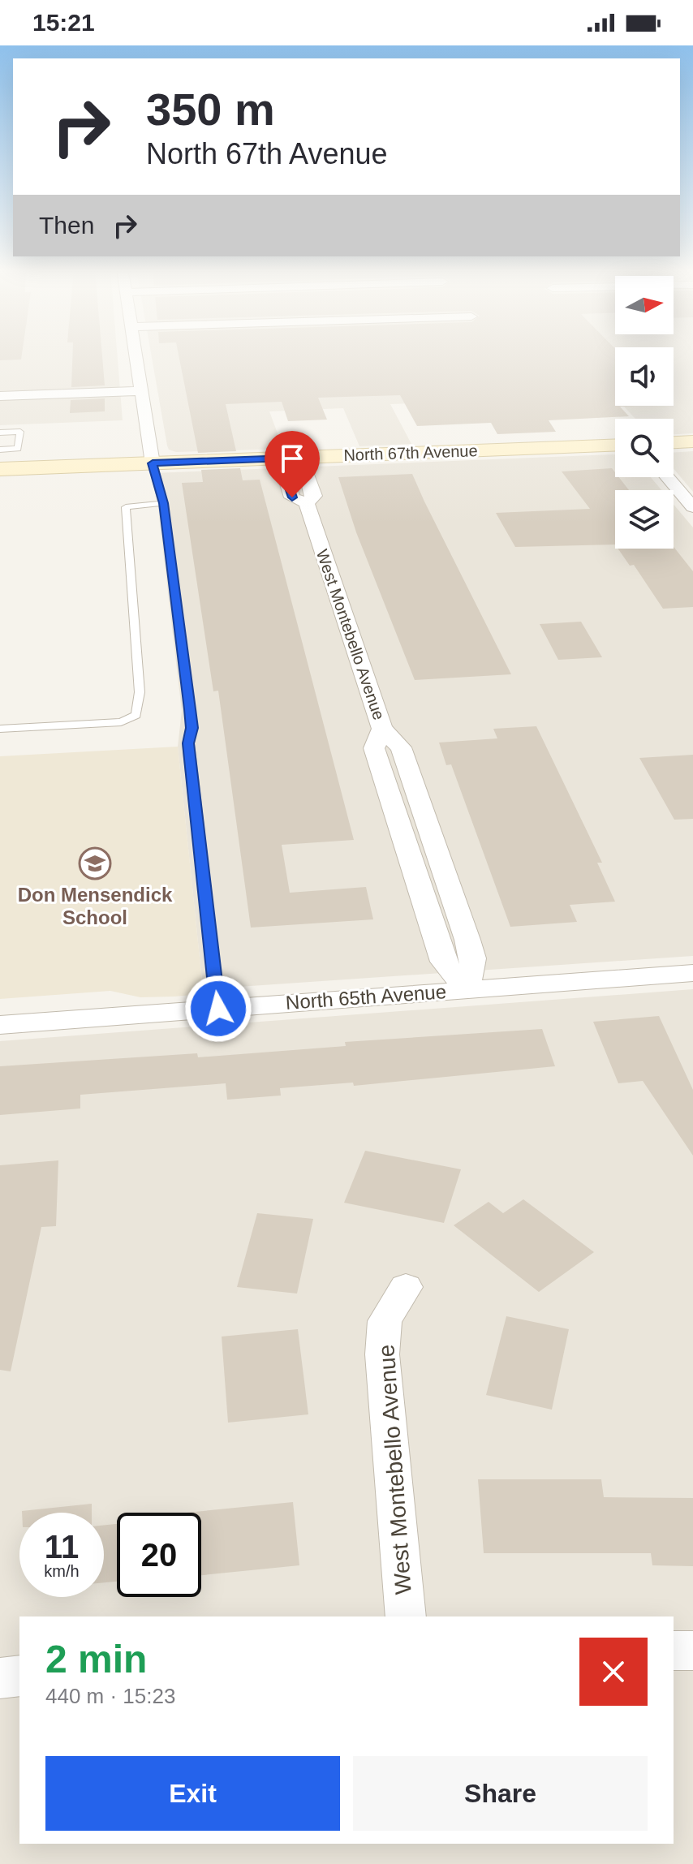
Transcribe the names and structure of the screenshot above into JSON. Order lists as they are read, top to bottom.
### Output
{
  "streets": {
    "main road": ["North 67th Avenue"],
    "street": ["West Montebello Avenue", "North 65th Avenue"]
  },
  "crossings": [
    ["North 67th Avenue", "West Montebello Avenue"],
    ["West Montebello Avenue", "North 65th Avenue"]
  ],
  "places": {
    "school or university": ["Don Mensendick School"]
  },
  "north": "right",
  "page": {
    "status": "15:21",
    "turn": ["350 m", "North 67th Avenue"],
    "then": "Then",
    "speed": "11 km/h",
    "limit": "20",
    "heading": ["2 min", "440 m · 15:23"],
    "buttons": ["Exit", "Share"]
  }
}
